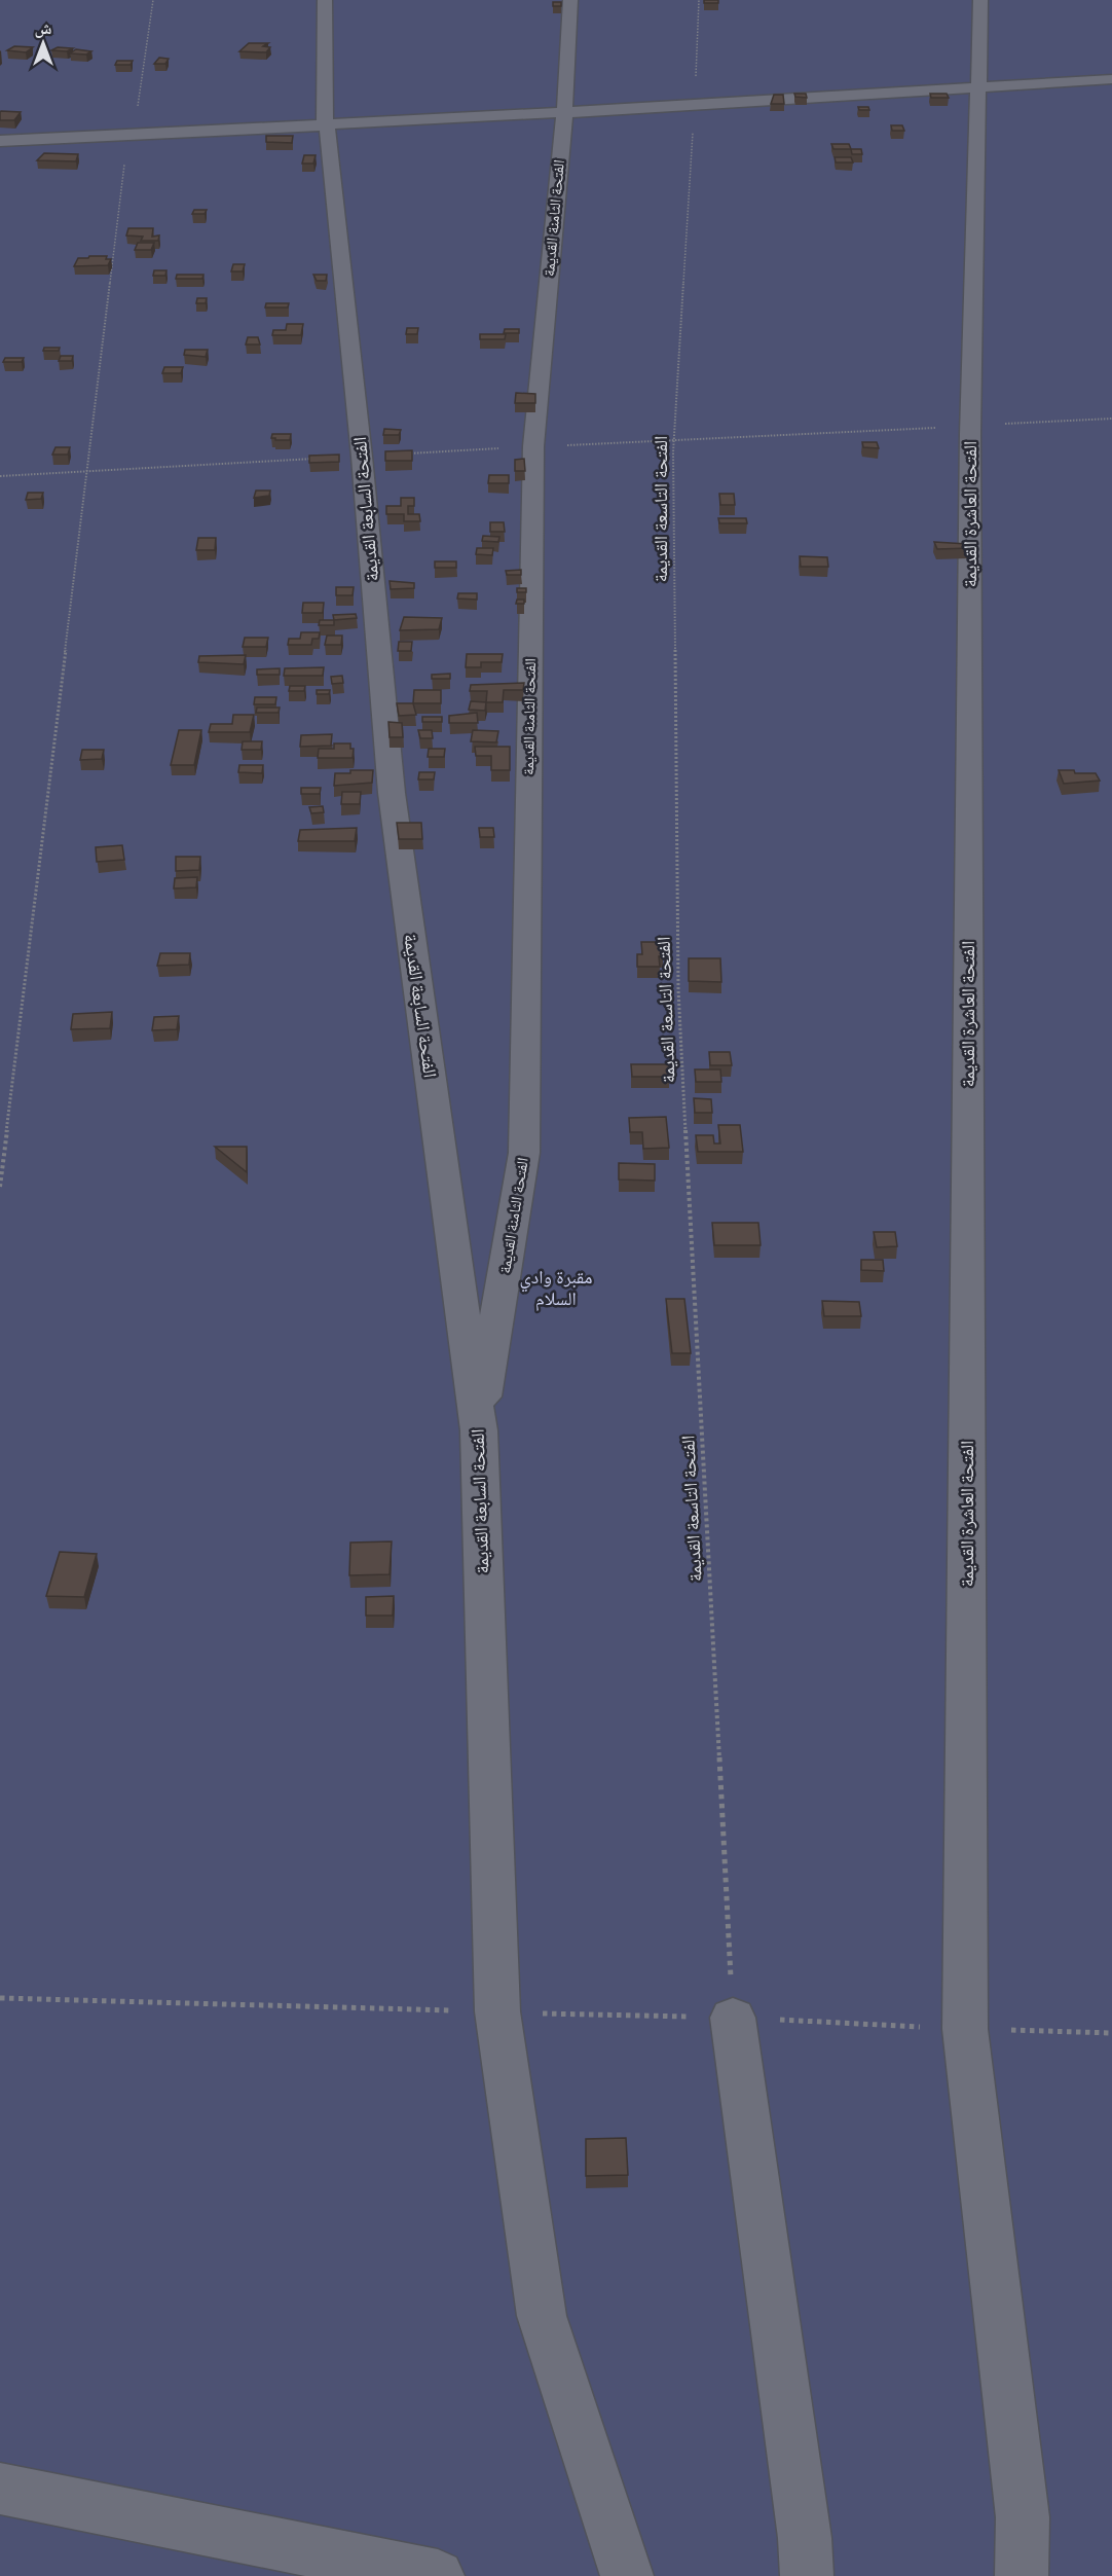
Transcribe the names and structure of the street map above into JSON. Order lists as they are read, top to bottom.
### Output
{
  "streets": {
    "street": ["الفتحة الثامنة القديمة", "الفتحة السابعة القديمة", "الفتحة العاشرة القديمة"],
    "path": ["الفتحة التاسعة القديمة"]
  },
  "crossings": [
    ["الفتحة الثامنة القديمة", "الفتحة السابعة القديمة"]
  ],
  "parks": ["مقبرة وادي السلام"],
  "north": "top"
}
